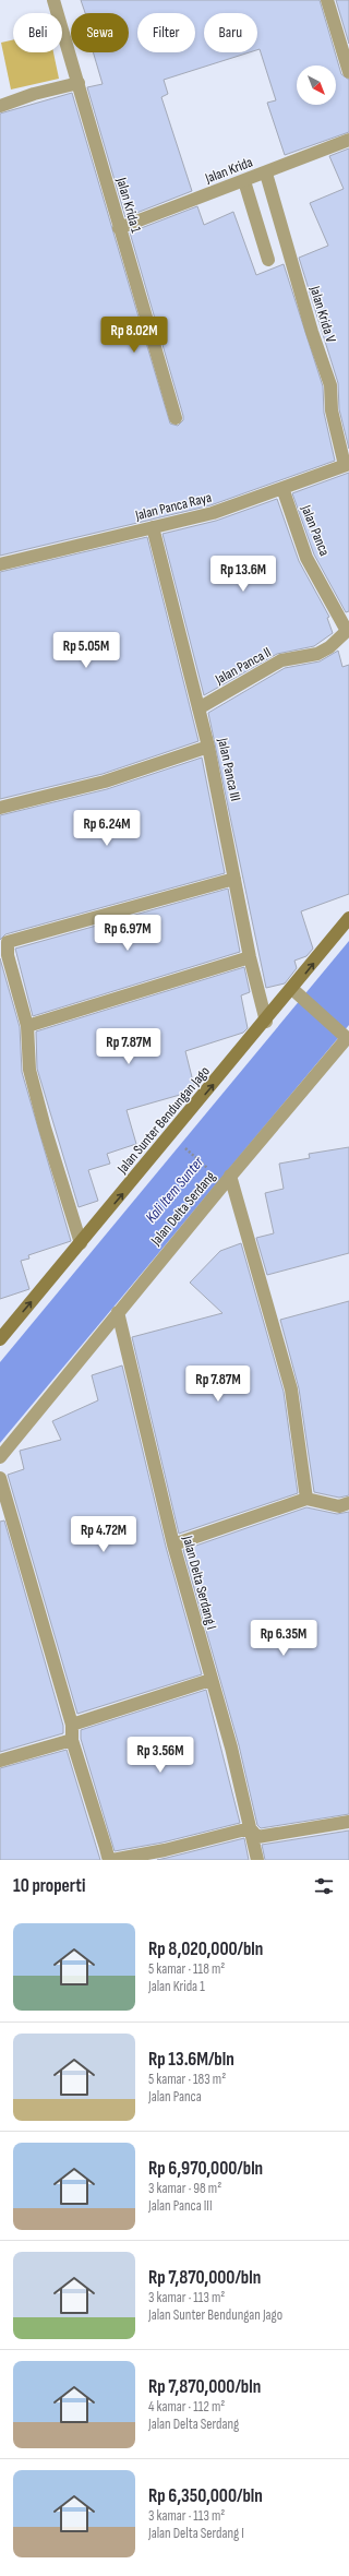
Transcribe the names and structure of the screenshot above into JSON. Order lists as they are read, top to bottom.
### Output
{
  "streets": {
    "street": [
      "Jalan Krida",
      "Jalan Krida 1",
      "Jalan Krida V",
      "Jalan Panca Raya",
      "Jalan Panca",
      "Jalan Panca II",
      "Jalan Panca III",
      "Jalan Sunter Bendungan Jago",
      "Jalan Delta Serdang",
      "Jalan Delta Serdang I"
    ]
  },
  "crossings": [
    ["Jalan Krida", "Jalan Krida 1"],
    ["Jalan Krida", "Jalan Krida V"],
    ["Jalan Krida V", "Jalan Panca Raya"],
    ["Jalan Panca Raya", "Jalan Panca"],
    ["Jalan Panca Raya", "Jalan Panca III"],
    ["Jalan Panca", "Jalan Panca II"],
    ["Jalan Panca II", "Jalan Panca III"],
    ["Jalan Panca III", "Jalan Sunter Bendungan Jago"],
    ["Jalan Delta Serdang", "Jalan Delta Serdang I"]
  ],
  "one_way": ["Jalan Sunter Bendungan Jago"],
  "water": ["Kali Item Sunter"],
  "north": "bottom right",
  "page": {
    "chip": [
      "Beli",
      "Sewa",
      "Filter",
      "Baru"
    ],
    "price": [
      "Rp 8.02M",
      "Rp 13.6M",
      "Rp 5.05M",
      "Rp 6.24M",
      "Rp 6.97M",
      "Rp 7.87M",
      "Rp 7.87M",
      "Rp 4.72M",
      "Rp 6.35M",
      "Rp 3.56M"
    ],
    "heading": "10 properti",
    "list": [
      {
        "name": "Rp 8,020,000/bln",
        "note": "5 kamar · 118 m² · Jalan Krida 1"
      },
      {
        "name": "Rp 13.6M/bln",
        "note": "5 kamar · 183 m² · Jalan Panca"
      },
      {
        "name": "Rp 6,970,000/bln",
        "note": "3 kamar · 98 m² · Jalan Panca III"
      },
      {
        "name": "Rp 7,870,000/bln",
        "note": "3 kamar · 113 m² · Jalan Sunter Bendungan Jago"
      },
      {
        "name": "Rp 7,870,000/bln",
        "note": "4 kamar · 112 m² · Jalan Delta Serdang"
      },
      {
        "name": "Rp 6,350,000/bln",
        "note": "3 kamar · 113 m² · Jalan Delta Serdang I"
      }
    ]
  }
}
